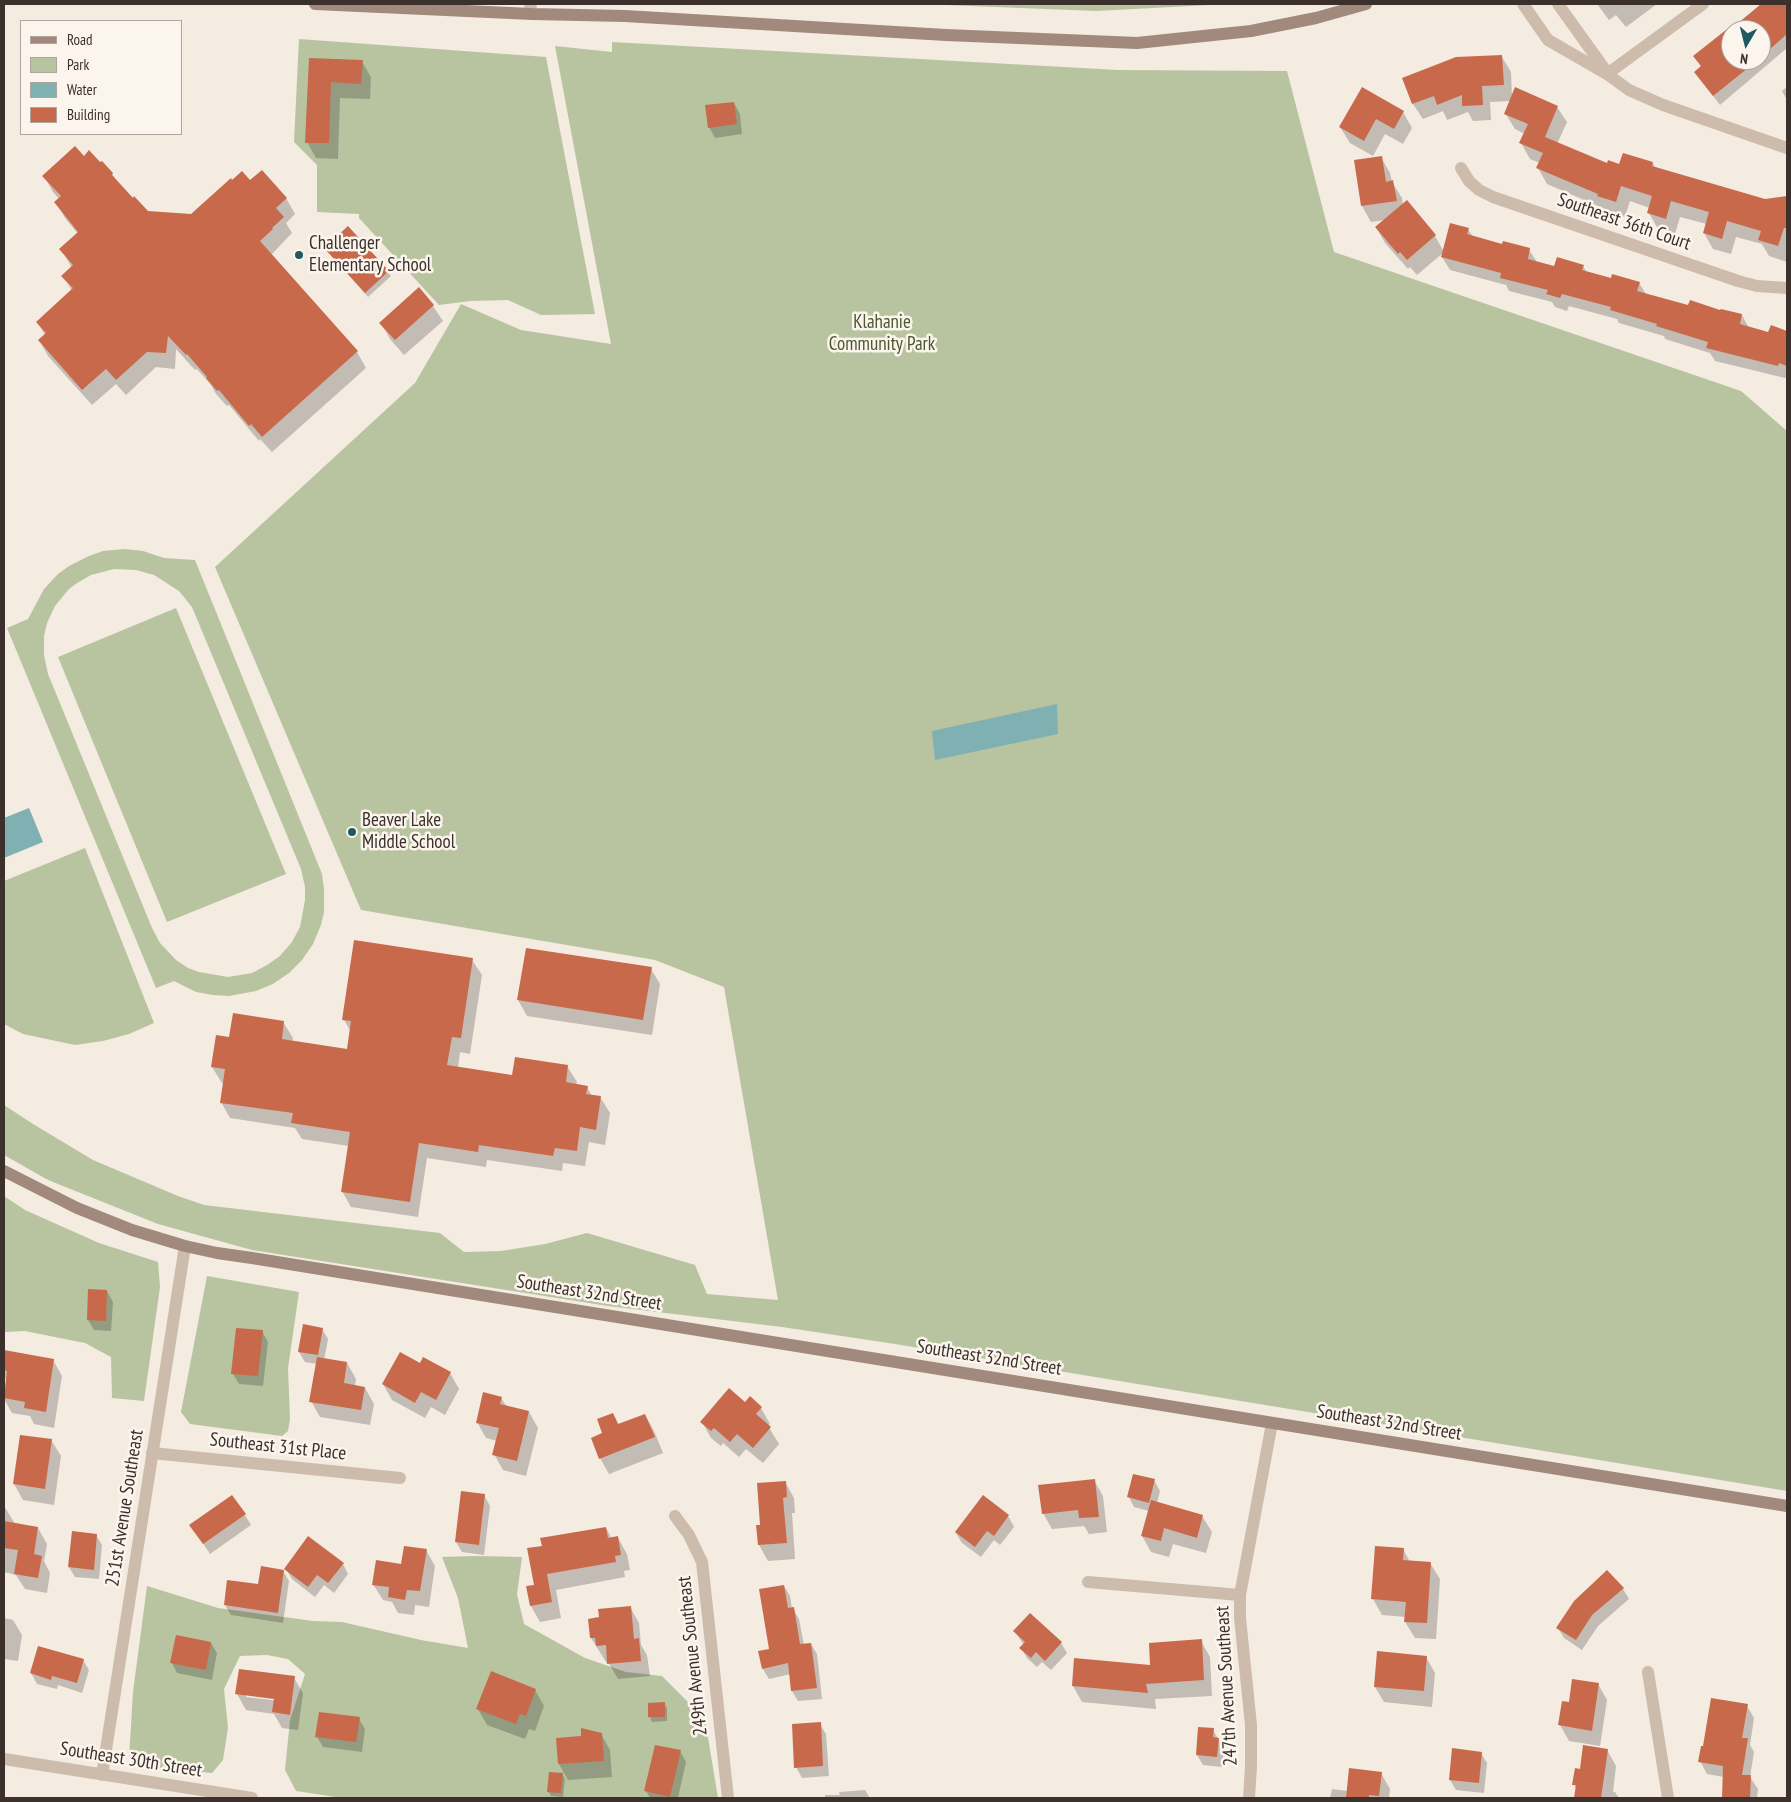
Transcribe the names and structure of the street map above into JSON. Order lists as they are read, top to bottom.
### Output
{
  "streets": {
    "street": [
      "Southeast 36th Court",
      "Southeast 32nd Street",
      "Southeast 31st Place",
      "251st Avenue Southeast",
      "249th Avenue Southeast",
      "247th Avenue Southeast",
      "Southeast 30th Street"
    ]
  },
  "crossings": [
    ["Southeast 32nd Street", "251st Avenue Southeast"],
    ["Southeast 32nd Street", "247th Avenue Southeast"],
    ["Southeast 31st Place", "251st Avenue Southeast"],
    ["251st Avenue Southeast", "Southeast 30th Street"]
  ],
  "parks": ["Klahanie Community Park"],
  "places": ["Challenger Elementary School", "Beaver Lake Middle School"],
  "legend": [
    "Road",
    "Park",
    "Water",
    "Building"
  ],
  "north": "bottom"
}
